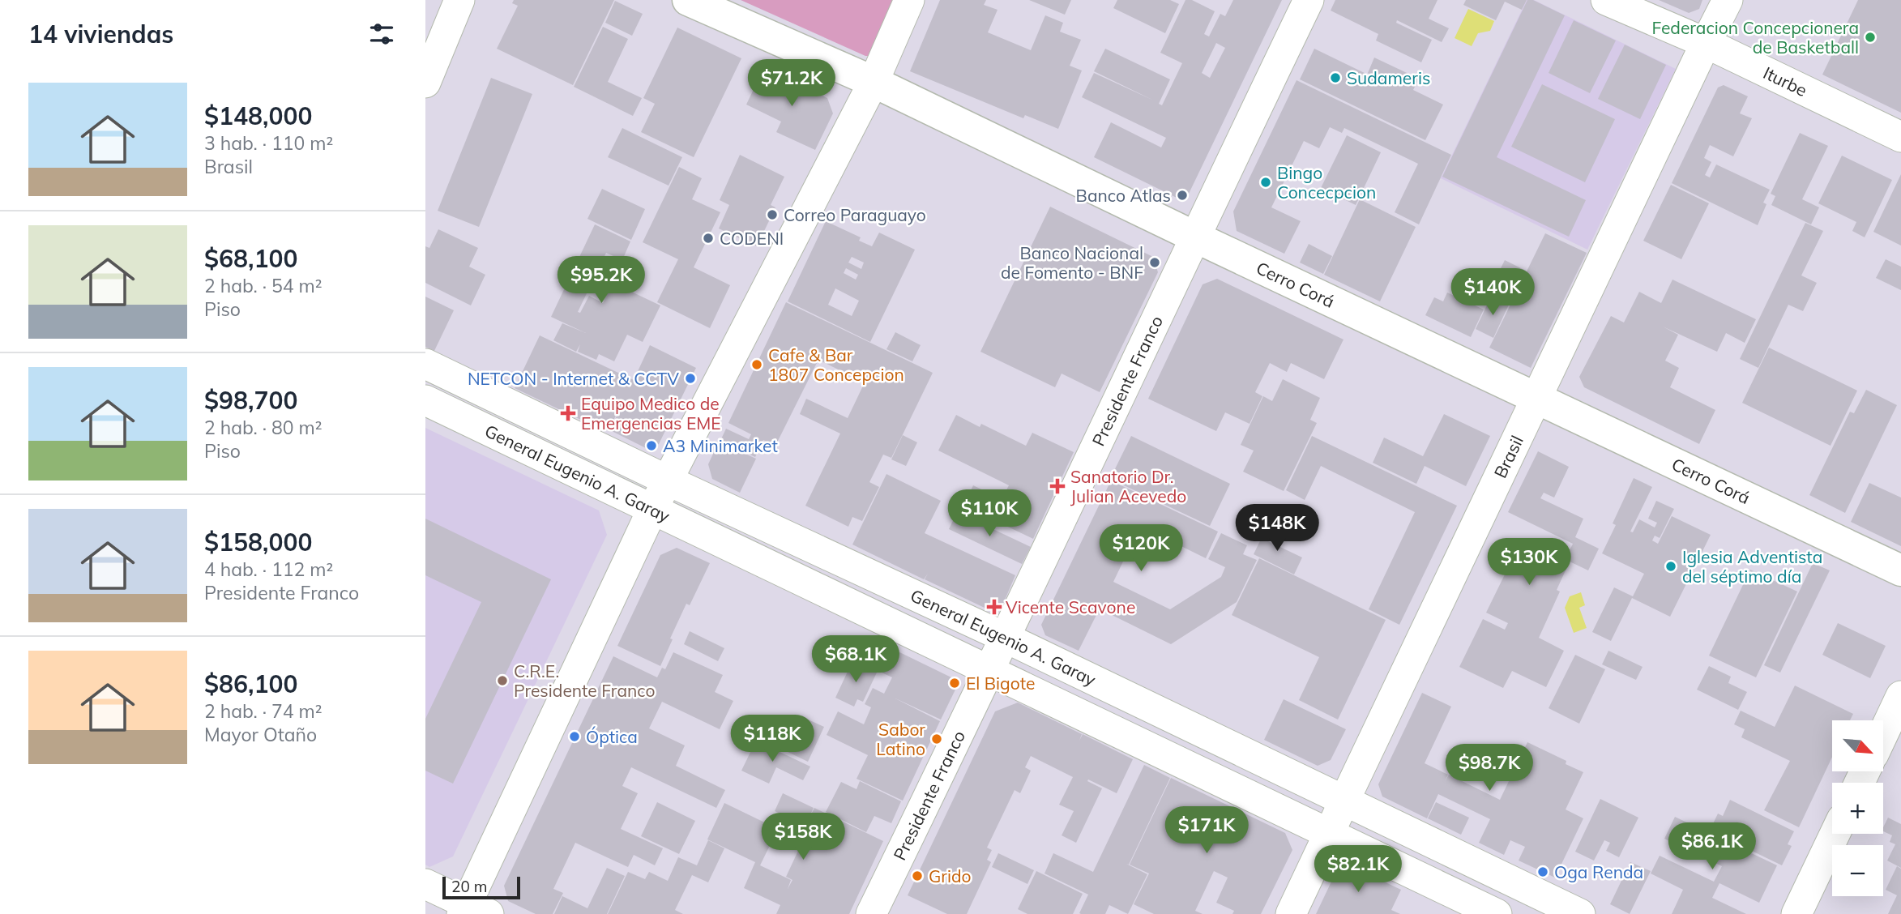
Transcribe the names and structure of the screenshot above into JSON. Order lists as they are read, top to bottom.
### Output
{
  "streets": {
    "street": [
      "Iturbe",
      "Cerro Corá",
      "Presidente Franco",
      "Brasil",
      "General Eugenio A. Garay"
    ]
  },
  "crossings": [
    ["Iturbe", "Brasil"],
    ["Cerro Corá", "Presidente Franco"],
    ["Cerro Corá", "Brasil"],
    ["Presidente Franco", "General Eugenio A. Garay"],
    ["Brasil", "General Eugenio A. Garay"]
  ],
  "places": {
    "other": [
      "Federacion Concepcionera de Basketball",
      "Sudameris",
      "Bingo Concecpcion",
      "Banco Atlas",
      "Correo Paraguayo",
      "CODENI",
      "Banco Nacional de Fomento - BNF",
      "Cafe & Bar 1807 Concepcion",
      "NETCON - Internet & CCTV",
      "A3 Minimarket",
      "Iglesia Adventista del séptimo día",
      "C.R.E. Presidente Franco",
      "El Bigote",
      "Óptica",
      "Sabor Latino",
      "Oga Renda",
      "Grido"
    ],
    "health": ["Equipo Medico de Emergencias EME", "Sanatorio Dr. Julian Acevedo", "Vicente Scavone"]
  },
  "scale_bar": "20 m",
  "north": "bottom right",
  "page": {
    "heading": "14 viviendas",
    "price": [
      "$71.2K",
      "$95.2K",
      "$140K",
      "$110K",
      "$148K",
      "$120K",
      "$130K",
      "$68.1K",
      "$118K",
      "$98.7K",
      "$171K",
      "$158K",
      "$86.1K",
      "$82.1K"
    ],
    "list": [
      {
        "name": "$148,000",
        "note": "3 hab. · 110 m² · Brasil"
      },
      {
        "name": "$68,100",
        "note": "2 hab. · 54 m² · Piso"
      },
      {
        "name": "$98,700",
        "note": "2 hab. · 80 m² · Piso"
      },
      {
        "name": "$158,000",
        "note": "4 hab. · 112 m² · Presidente Franco"
      },
      {
        "name": "$86,100",
        "note": "2 hab. · 74 m² · Mayor Otaño"
      }
    ],
    "map_buttons": ["+", "−"],
    "scale": "20 m"
  }
}
